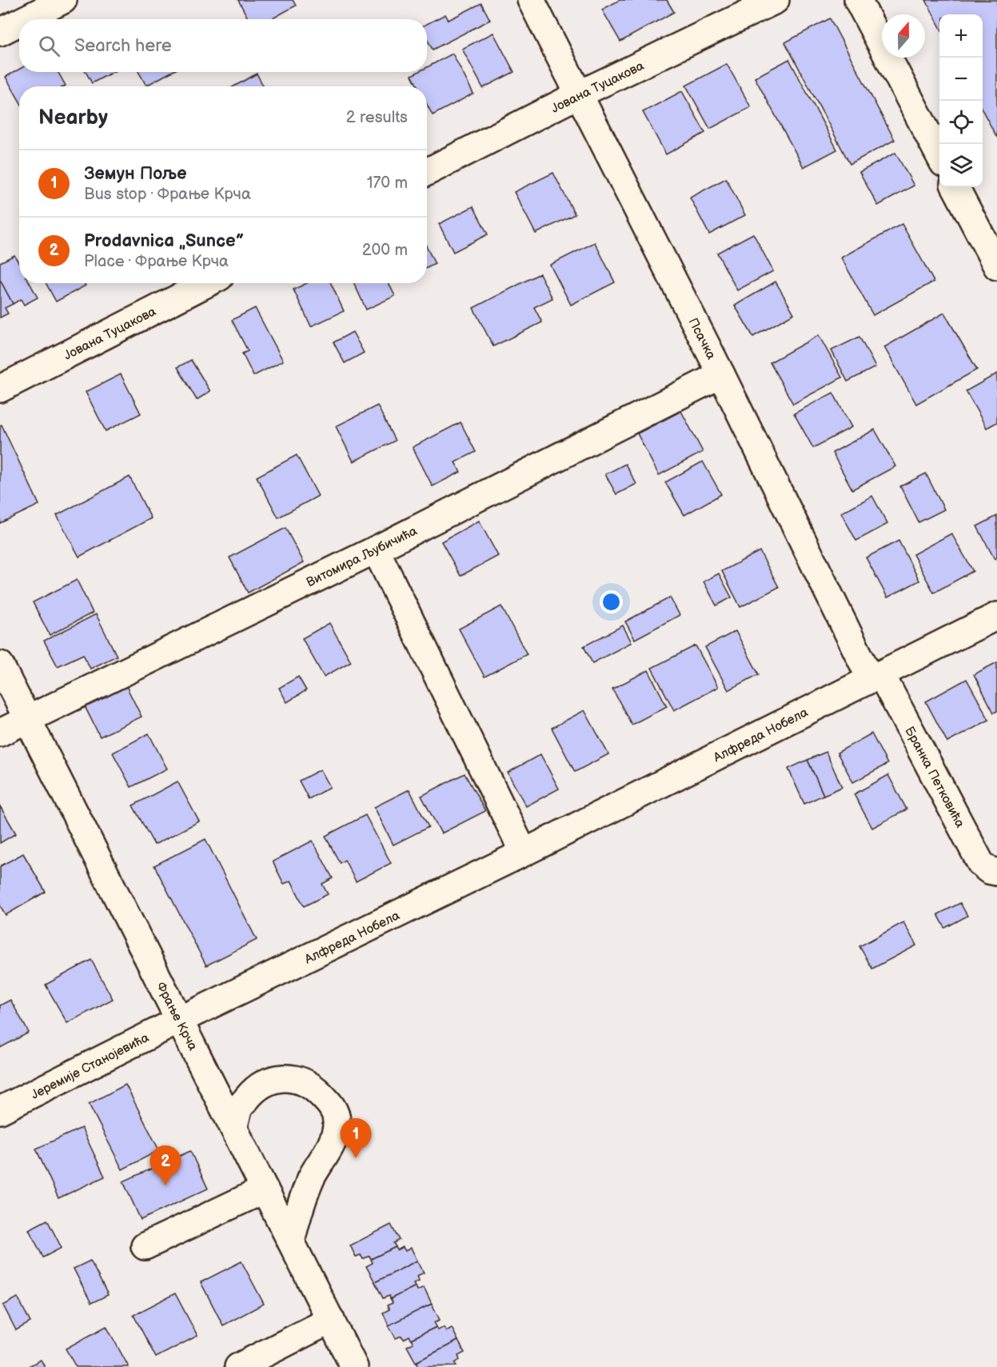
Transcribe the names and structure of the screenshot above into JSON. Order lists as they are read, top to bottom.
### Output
{
  "streets": {
    "street": [
      "Јована Туцакова",
      "Псачка",
      "Витомира Љубичића",
      "Алфреда Нобела",
      "Бранка Петковића",
      "Фрање Крча",
      "Јеремије Станојевића"
    ]
  },
  "crossings": [
    ["Јована Туцакова", "Псачка"],
    ["Псачка", "Витомира Љубичића"],
    ["Псачка", "Алфреда Нобела"],
    ["Псачка", "Бранка Петковића"],
    ["Витомира Љубичића", "Фрање Крча"],
    ["Алфреда Нобела", "Бранка Петковића"],
    ["Алфреда Нобела", "Фрање Крча"],
    ["Алфреда Нобела", "Јеремије Станојевића"],
    ["Фрање Крча", "Јеремије Станојевића"]
  ],
  "north": "top",
  "page": {
    "map_buttons": ["+", "−"],
    "search": "Search here",
    "heading": ["Nearby", "2 results"],
    "list": [
      {
        "mark": "1",
        "name": "Земун Поље",
        "note": "Bus stop · Фрање Крча",
        "value": "170 m"
      },
      {
        "mark": "2",
        "name": "Prodavnica „Sunce”",
        "note": "Place · Фрање Крча",
        "value": "200 m"
      }
    ],
    "pins": ["1", "2"]
  }
}
